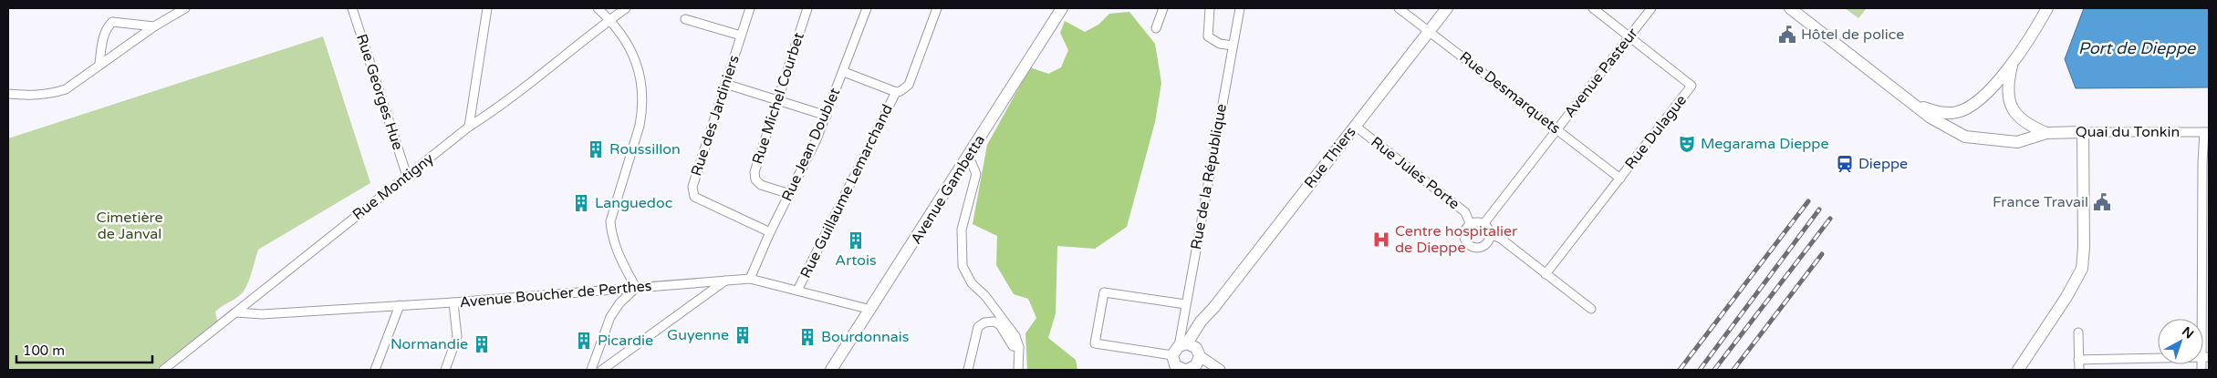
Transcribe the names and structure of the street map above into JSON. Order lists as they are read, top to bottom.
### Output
{
  "streets": {
    "main road": ["Quai du Tonkin", "Rue Thiers", "Avenue Gambetta"],
    "street": [
      "Avenue Pasteur",
      "Rue Georges Hue",
      "Rue Desmarquets",
      "Rue Michel Courbet",
      "Rue des Jardiniers",
      "Rue Dulague",
      "Rue Jean Doublet",
      "Rue Jules Porte",
      "Rue de la République",
      "Rue Montigny",
      "Rue Guillaume Lemarchand",
      "Avenue Boucher de Perthes"
    ]
  },
  "crossings": [
    ["Avenue Pasteur", "Rue Desmarquets"],
    ["Avenue Pasteur", "Rue Dulague"],
    ["Avenue Pasteur", "Rue Jules Porte"],
    ["Rue Georges Hue", "Rue Montigny"],
    ["Rue Desmarquets", "Rue Dulague"],
    ["Rue Desmarquets", "Rue Thiers"],
    ["Rue Michel Courbet", "Rue Jean Doublet"],
    ["Rue des Jardiniers", "Rue Jean Doublet"],
    ["Rue Jean Doublet", "Avenue Boucher de Perthes"],
    ["Rue Thiers", "Rue Jules Porte"],
    ["Rue Thiers", "Rue de la République"],
    ["Rue Montigny", "Avenue Boucher de Perthes"],
    ["Avenue Gambetta", "Avenue Boucher de Perthes"],
    ["Rue Guillaume Lemarchand", "Avenue Boucher de Perthes"]
  ],
  "water": ["Port de Dieppe"],
  "parks": ["Cimetière de Janval"],
  "places": {
    "public building": ["Hôtel de police", "France Travail"],
    "theatre": ["Megarama Dieppe"],
    "building": [
      "Roussillon",
      "Languedoc",
      "Artois",
      "Guyenne",
      "Bourdonnais",
      "Picardie",
      "Normandie"
    ],
    "station": ["Dieppe"],
    "hospital": ["Centre hospitalier de Dieppe"]
  },
  "scale_bar": "100 m",
  "north": "top right"
}
